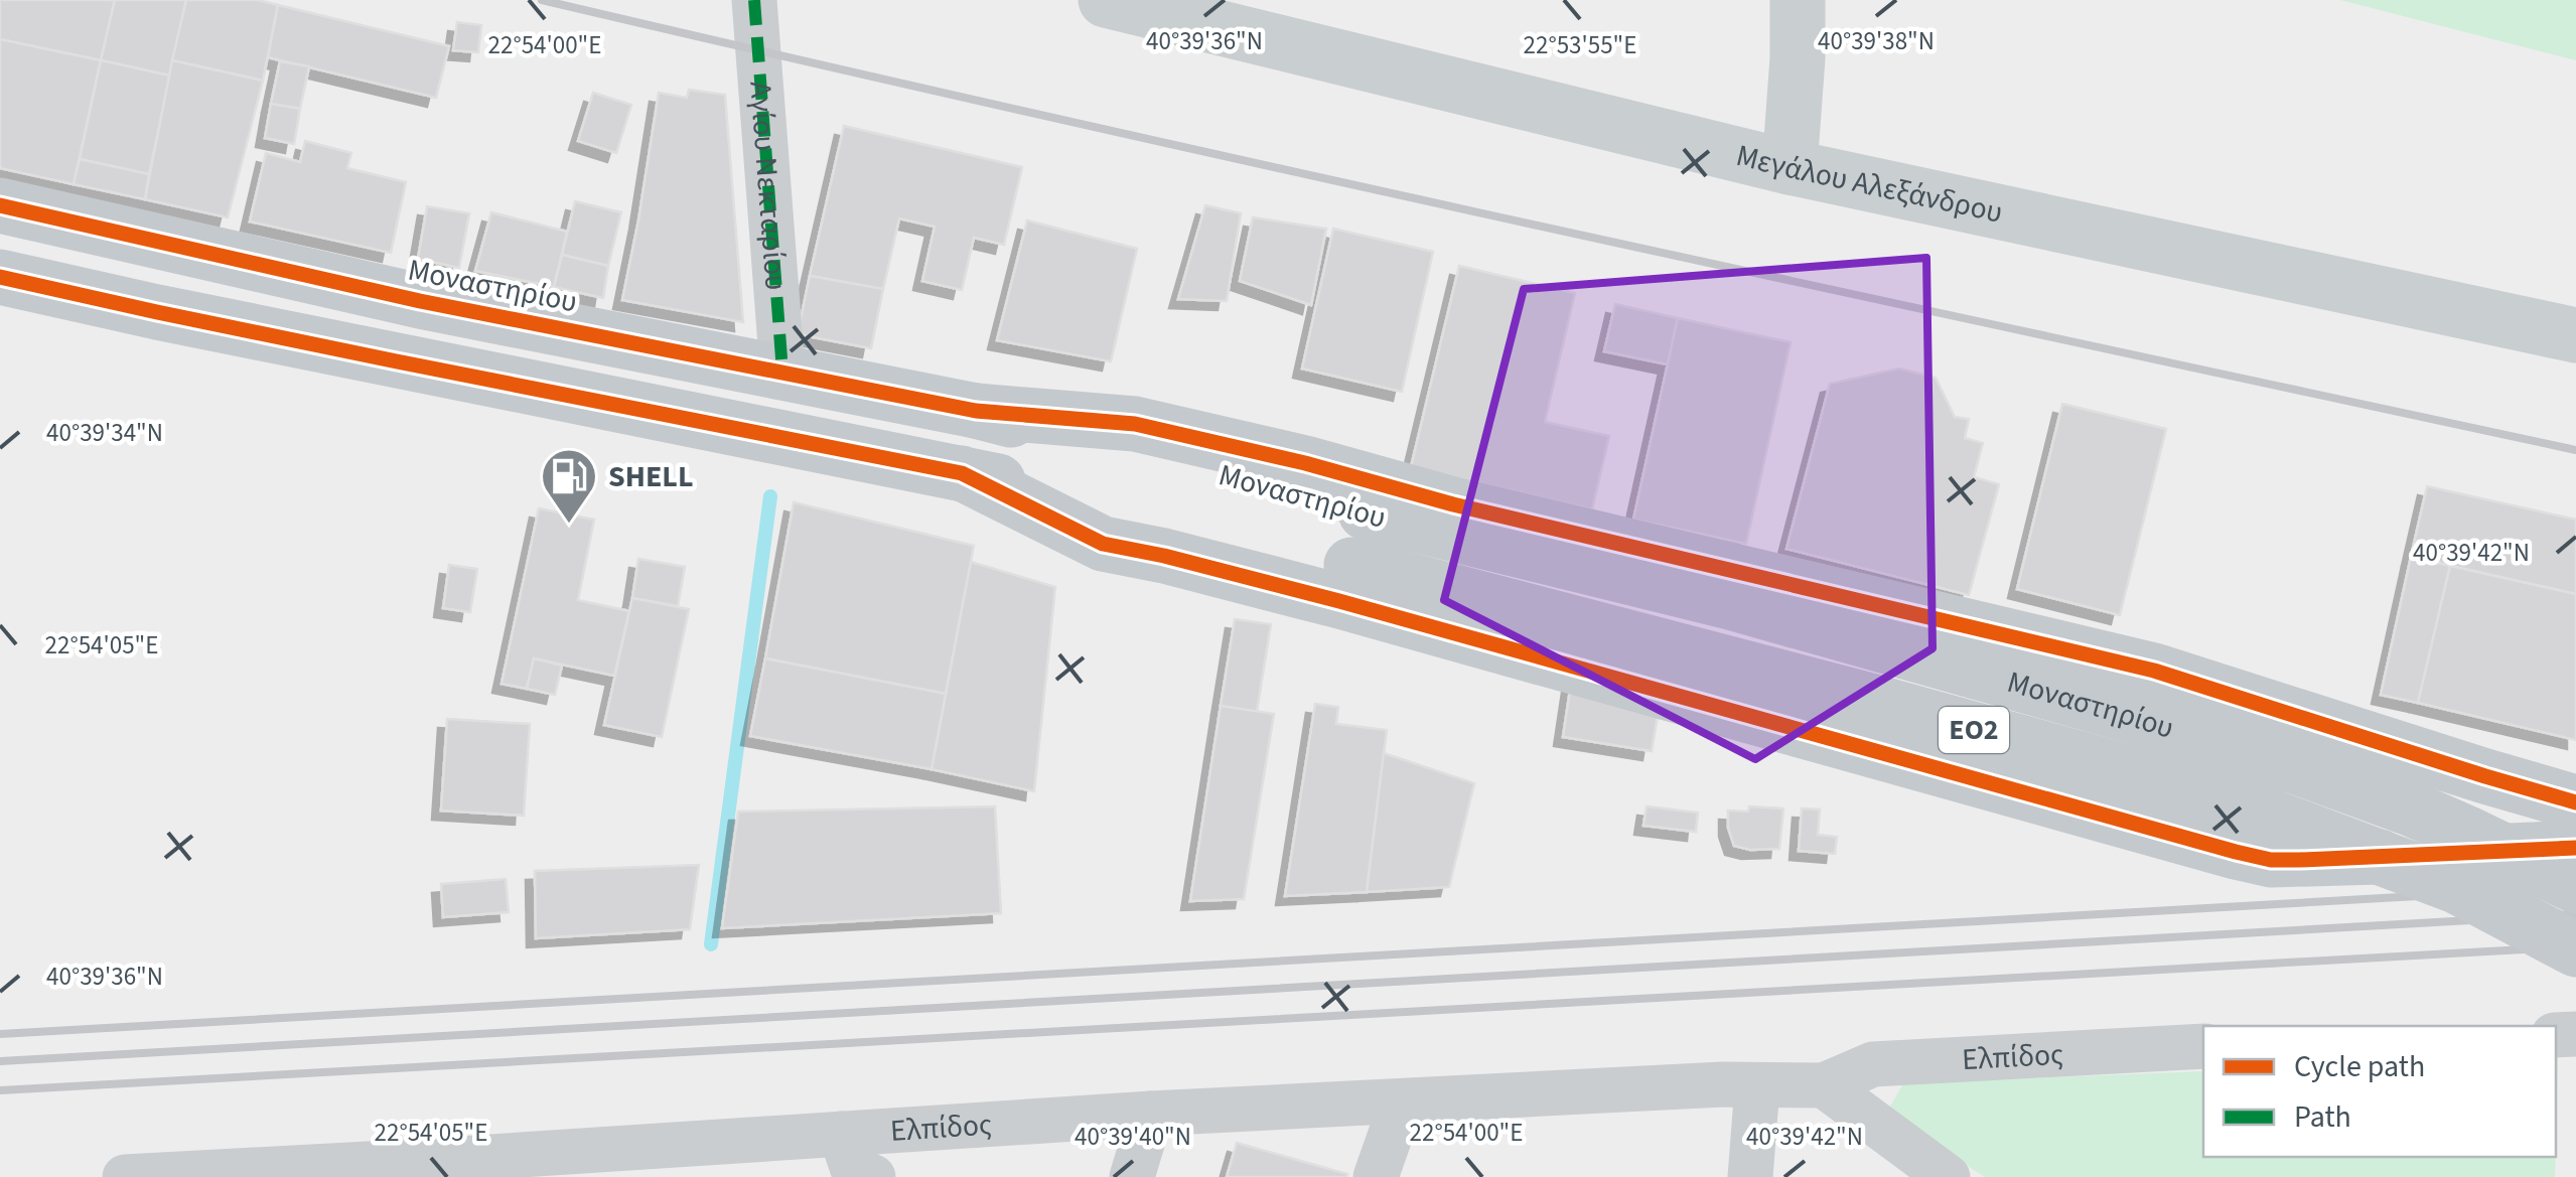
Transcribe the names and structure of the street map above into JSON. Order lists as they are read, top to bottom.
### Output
{
  "streets": {
    "main road": ["Μοναστηρίου", "ΕΟ2"],
    "street": ["Μεγάλου Αλεξάνδρου", "Αγίου Νεκταρίου", "Ελπίδος"]
  },
  "crossings": [
    ["Αγίου Νεκταρίου", "Μοναστηρίου"]
  ],
  "places": {
    "fuel station": ["SHELL"]
  },
  "legend": ["Cycle path", "Path"],
  "coordinates": [
    "40°39'36\"N",
    "40°39'38\"N",
    "22°54'00\"E",
    "22°53'55\"E",
    "40°39'34\"N",
    "40°39'42\"N",
    "22°54'05\"E",
    "40°39'40\"N"
  ]
}
